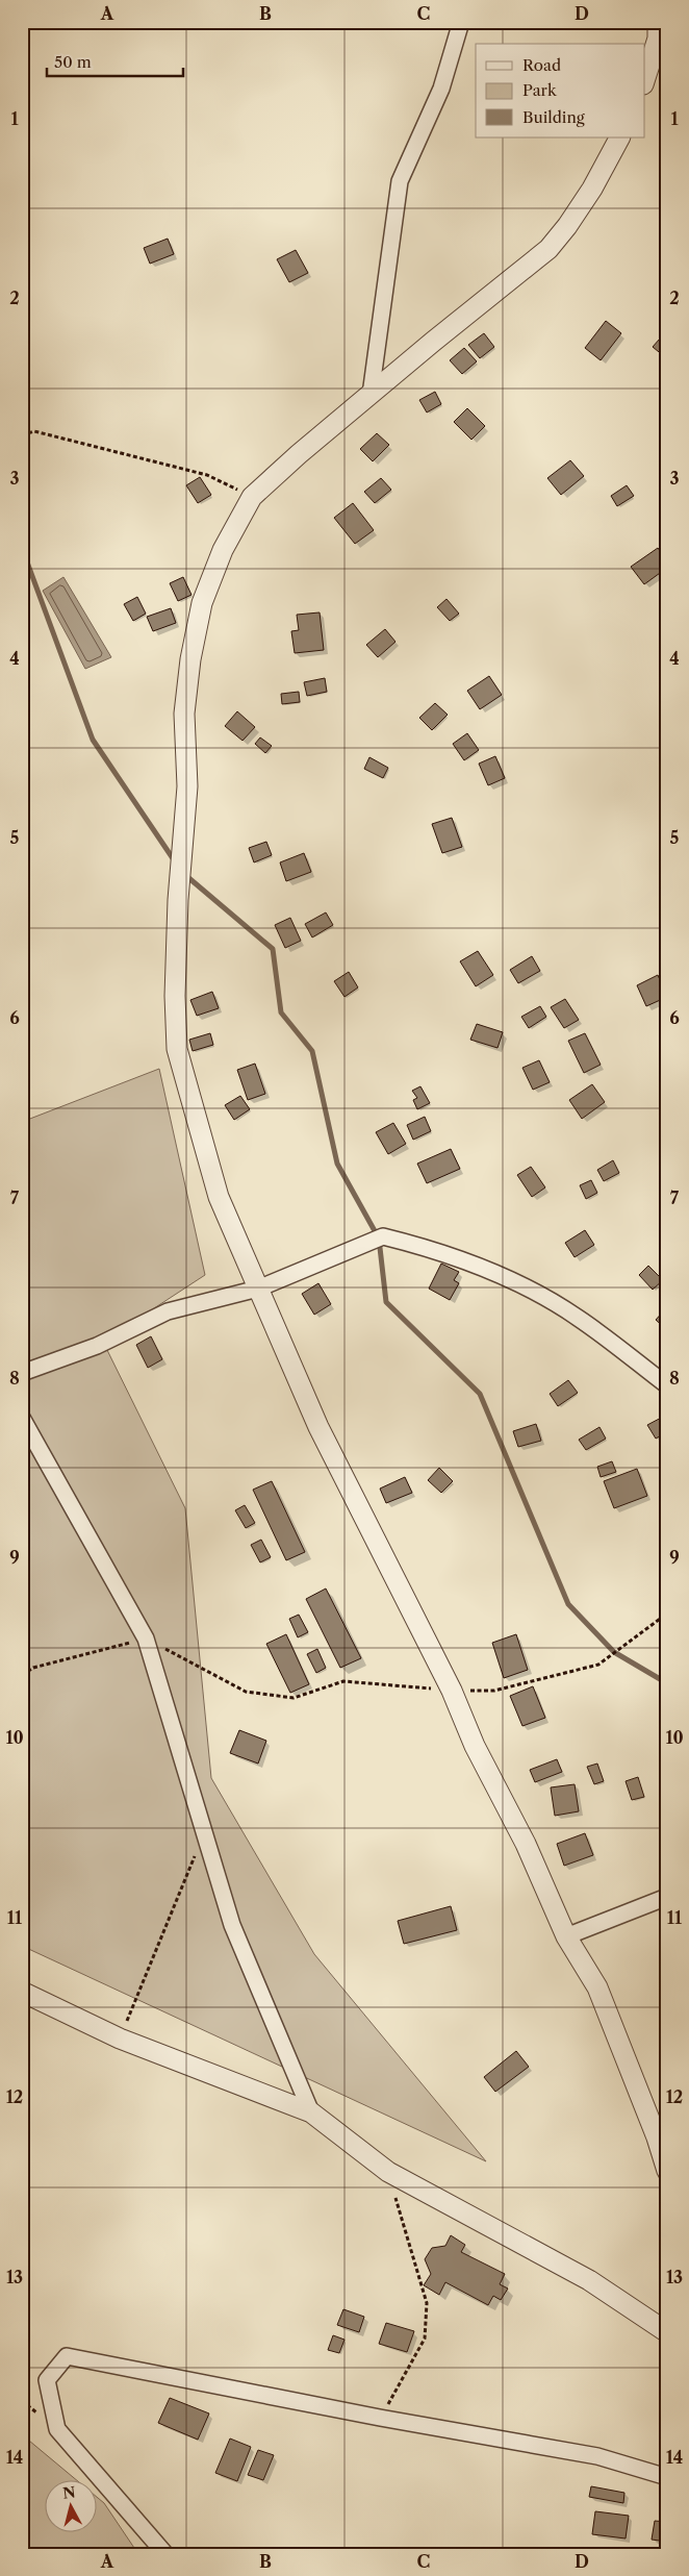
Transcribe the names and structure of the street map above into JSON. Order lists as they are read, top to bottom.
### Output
{
  "legend": ["Road", "Park", "Building"],
  "scale_bar": "50 m",
  "north": "top",
  "grid": {
    "columns": [
      "A",
      "B",
      "C",
      "D"
    ],
    "rows": [
      "1",
      "2",
      "3",
      "4",
      "5",
      "6",
      "7",
      "8",
      "9",
      "10",
      "11",
      "12",
      "13",
      "14"
    ]
  }
}
